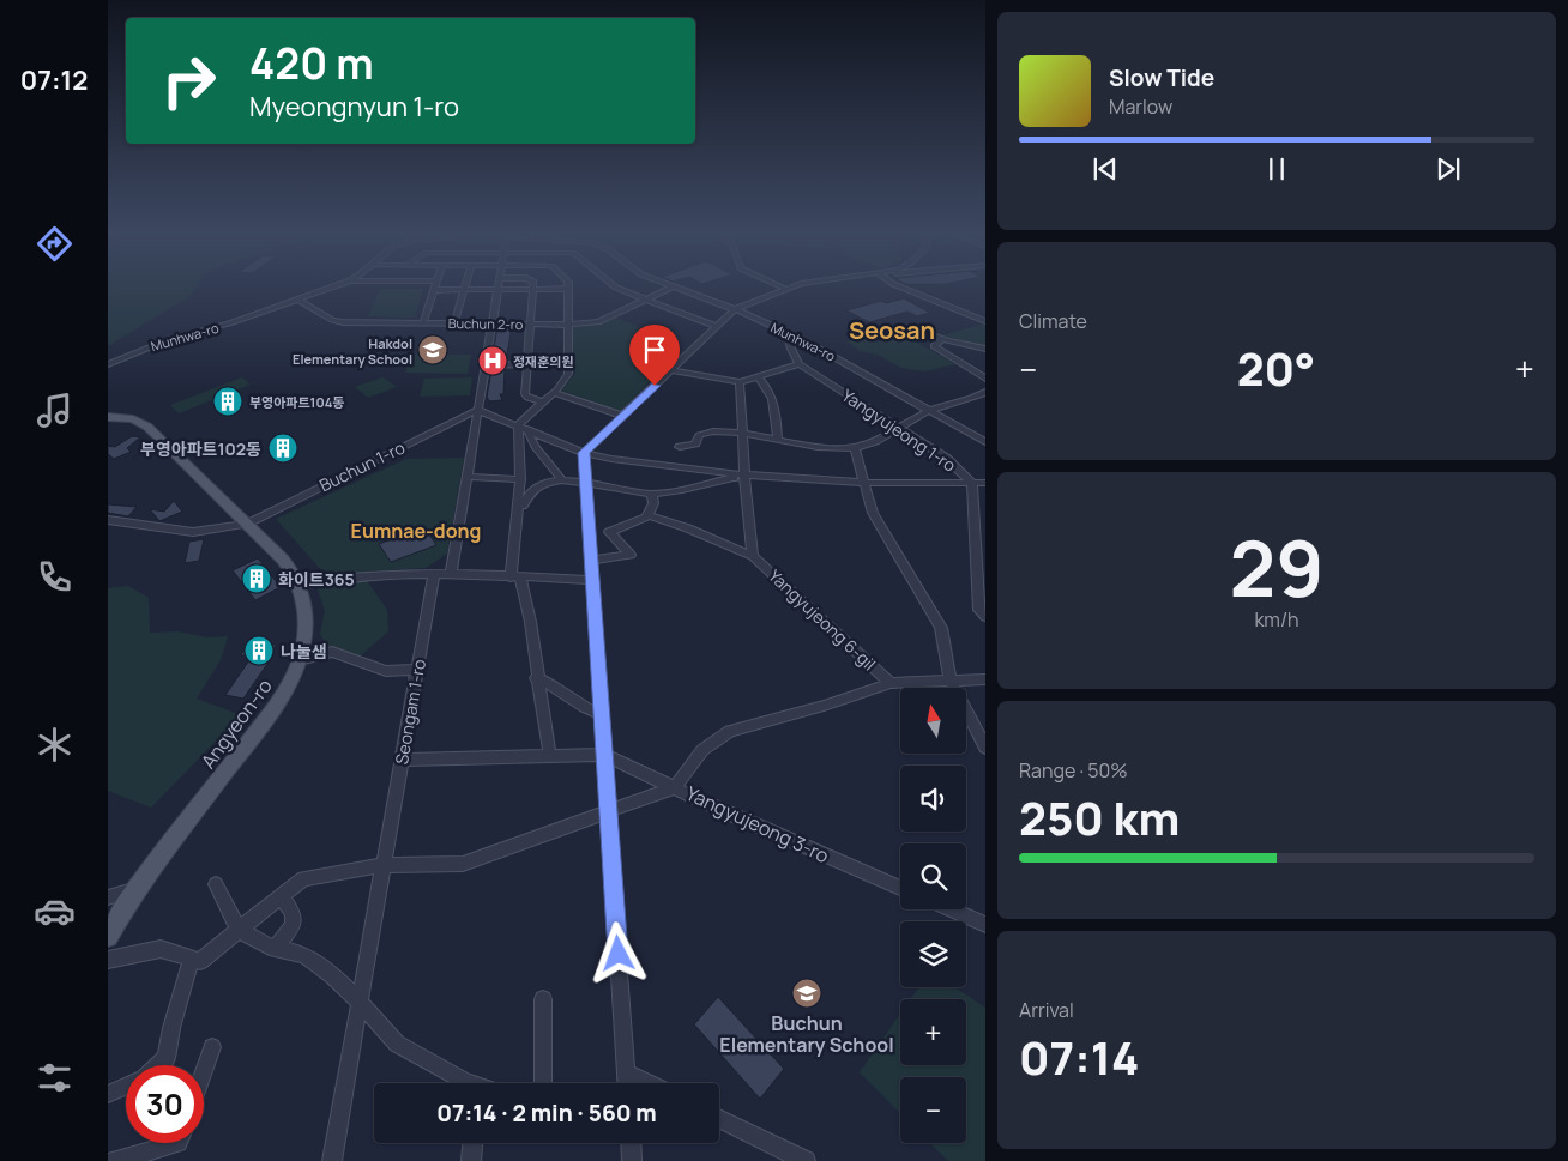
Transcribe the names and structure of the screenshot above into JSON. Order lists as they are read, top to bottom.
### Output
{
  "streets": {
    "main road": ["Angyeon-ro"],
    "street": [
      "Buchun 2-ro",
      "Munhwa-ro",
      "Yangyujeong 1-ro",
      "Buchun 1-ro",
      "Yangyujeong 6-gil",
      "Seongam 1-ro",
      "Yangyujeong 3-ro"
    ]
  },
  "crossings": [
    ["Buchun 2-ro", "Munhwa-ro"],
    ["Buchun 1-ro", "Angyeon-ro"]
  ],
  "districts": ["Seosan", "Eumnae-dong"],
  "places": {
    "school or university": ["Hakdol Elementary School", "Buchun Elementary School"],
    "hospital": ["정재훈의원"],
    "building": [
      "부영아파트104동",
      "부영아파트102동",
      "화이트365",
      "나눌샘"
    ]
  },
  "north": "top",
  "page": {
    "tabs": "07:12",
    "turn": ["420 m", "Myeongnyun 1-ro"],
    "song": ["Slow Tide", "Marlow"],
    "tile": [
      "Climate",
      ["29", "km/h"],
      ["Range · 50%", "250 km"],
      ["Arrival", "07:14"]
    ],
    "heat": ["−", "20°", "+"],
    "map_buttons": ["+", "−"],
    "limit": "30",
    "trip": "07:14 · 2 min · 560 m"
  }
}
